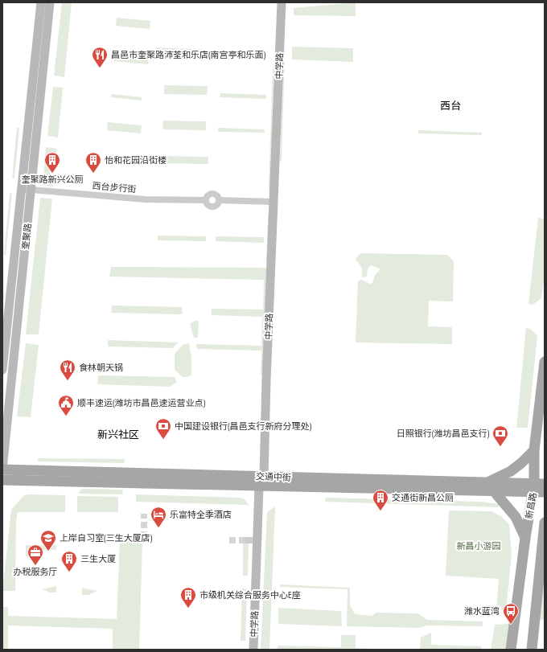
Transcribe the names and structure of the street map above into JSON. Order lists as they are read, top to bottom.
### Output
{
  "streets": {
    "main road": [
      "中学路",
      "奎聚路",
      "交通中街",
      "新昌路"
    ],
    "street": ["西台步行街"]
  },
  "crossings": [
    ["中学路", "西台步行街"],
    ["中学路", "交通中街"],
    ["西台步行街", "奎聚路"],
    ["奎聚路", "交通中街"],
    ["交通中街", "新昌路"]
  ],
  "districts": ["西台", "新兴社区"],
  "parks": ["新昌小游园"],
  "places": {
    "restaurant": ["昌邑市奎聚路沛荃和乐店(南宫亭和乐面)", "食林朝天锅"],
    "building": [
      "奎聚路新兴公厕",
      "怡和花园沿街楼",
      "交通街新昌公厕",
      "三生大厦",
      "市级机关综合服务中心E座"
    ],
    "public building": ["顺丰速运(潍坊市昌邑速运营业点)"],
    "bank": ["中国建设银行(昌邑支行新府分理处)", "日照银行(潍坊昌邑支行)"],
    "hotel": ["乐富特全季酒店"],
    "school or university": ["上岸自习室(三生大厦店)"],
    "office": ["办税服务厅"],
    "bus stop": ["潍水蓝湾"]
  }
}
